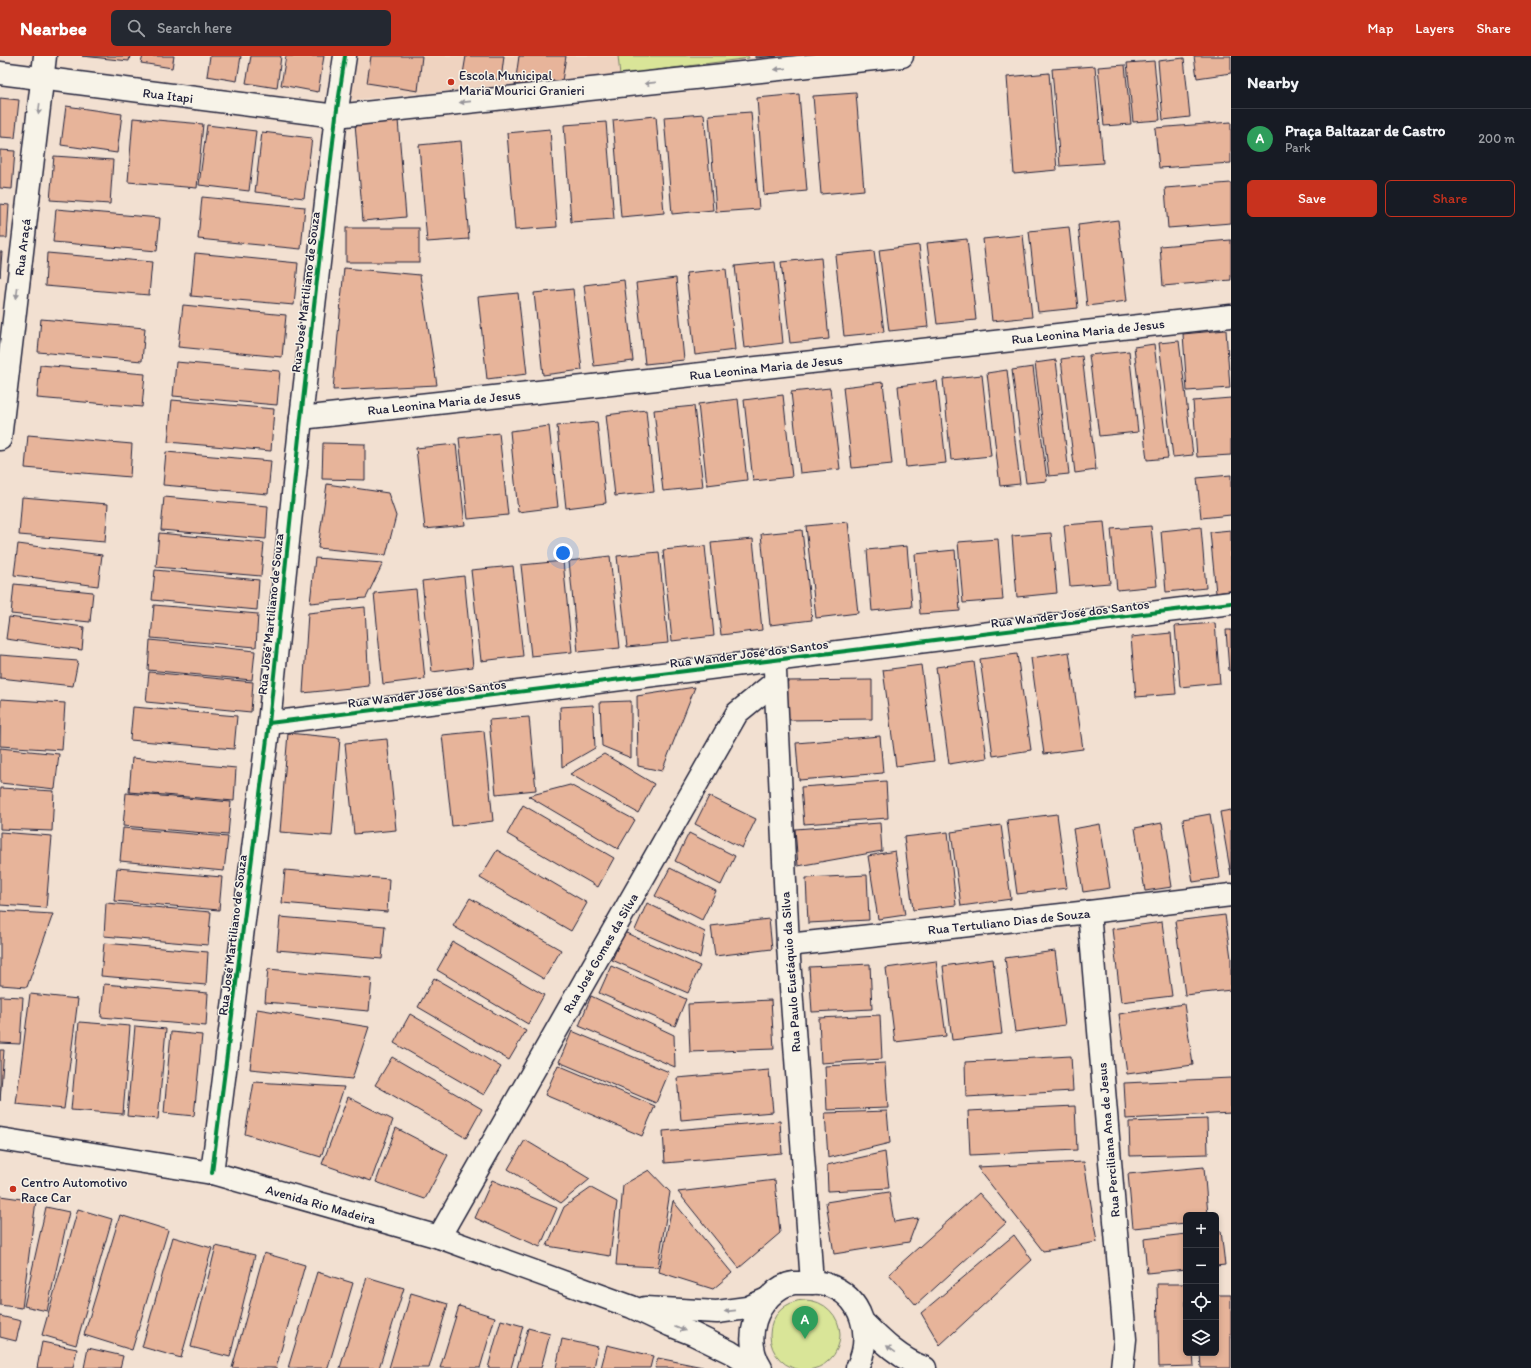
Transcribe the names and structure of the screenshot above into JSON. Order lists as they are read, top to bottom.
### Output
{
  "streets": {
    "street": [
      "Rua Itapi",
      "Rua Araçá",
      "Rua José Martiliano de Souza",
      "Rua Leonina Maria de Jesus",
      "Rua Wander José dos Santos",
      "Rua Tertuliano Dias de Souza",
      "Rua José Gomes da Silva",
      "Rua Paulo Eustáquio da Silva",
      "Rua Perciliana Ana de Jesus",
      "Avenida Rio Madeira"
    ]
  },
  "crossings": [
    ["Rua Itapi", "Rua Araçá"],
    ["Rua Itapi", "Rua José Martiliano de Souza"],
    ["Rua José Martiliano de Souza", "Rua Leonina Maria de Jesus"],
    ["Rua José Martiliano de Souza", "Rua Wander José dos Santos"],
    ["Rua José Martiliano de Souza", "Avenida Rio Madeira"],
    ["Rua Wander José dos Santos", "Rua Paulo Eustáquio da Silva"],
    ["Rua Tertuliano Dias de Souza", "Rua Paulo Eustáquio da Silva"],
    ["Rua Tertuliano Dias de Souza", "Rua Perciliana Ana de Jesus"],
    ["Rua José Gomes da Silva", "Rua Paulo Eustáquio da Silva"],
    ["Rua José Gomes da Silva", "Avenida Rio Madeira"]
  ],
  "one_way": ["Rua Itapi", "Rua Araçá"],
  "places": ["Escola Municipal Maria Mourici Granieri", "Centro Automotivo Race Car"],
  "page": {
    "header": "Nearbee",
    "search": "Search here",
    "nav": ["Map", "Layers", "Share"],
    "heading": "Nearby",
    "list": [
      {
        "mark": "A",
        "name": "Praça Baltazar de Castro",
        "note": "Park",
        "value": "200 m"
      }
    ],
    "buttons": ["Save", "Share"],
    "map_buttons": ["+", "−"],
    "pins": "A"
  }
}
